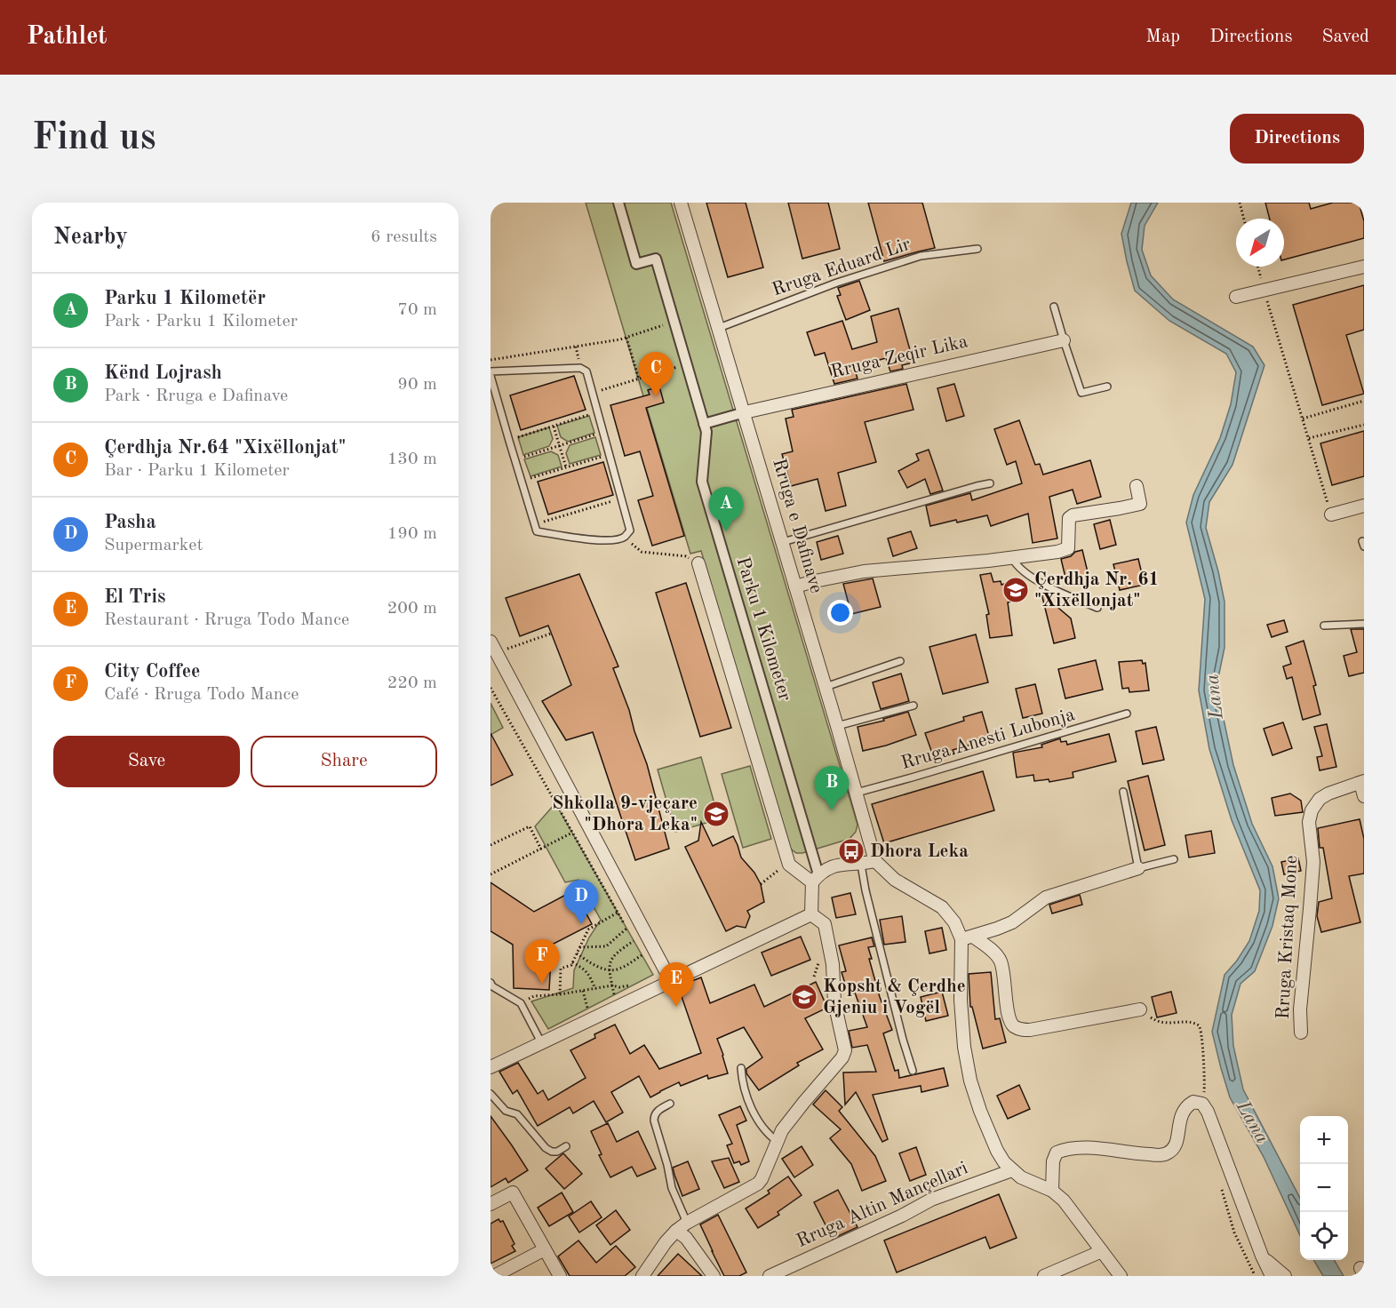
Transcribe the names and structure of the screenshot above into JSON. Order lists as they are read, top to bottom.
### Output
{
  "streets": {
    "street": [
      "Rruga Zeqir Lika",
      "Rruga e Dafinave",
      "Parku 1 Kilometer",
      "Rruga Kristaq Mone",
      "Rruga Altin Mançellari"
    ],
    "lane": ["Rruga Eduard Lir", "Rruga Anesti Lubonja"]
  },
  "crossings": [
    ["Rruga Eduard Lir", "Rruga e Dafinave"],
    ["Rruga Zeqir Lika", "Rruga e Dafinave"],
    ["Rruga e Dafinave", "Rruga Anesti Lubonja"]
  ],
  "water": ["Lana"],
  "places": {
    "school or university": ["Çerdhja Nr. 61 \"Xixëllonjat\"", "Shkolla 9-vjeçare \"Dhora Leka\"", "Kopsht & Çerdhe Gjeniu i Vogël"],
    "bus stop": ["Dhora Leka"]
  },
  "north": "bottom left",
  "page": {
    "header": "Pathlet",
    "nav": ["Map", "Directions", "Saved"],
    "buttons": [
      "Directions",
      ["Save", "Share"]
    ],
    "title": "Find us",
    "heading": ["Nearby", "6 results"],
    "list": [
      {
        "mark": "A",
        "name": "Parku 1 Kilometër",
        "note": "Park · Parku 1 Kilometer",
        "value": "70 m"
      },
      {
        "mark": "B",
        "name": "Kënd Lojrash",
        "note": "Park · Rruga e Dafinave",
        "value": "90 m"
      },
      {
        "mark": "C",
        "name": "Çerdhja Nr.64 \"Xixëllonjat\"",
        "note": "Bar · Parku 1 Kilometer",
        "value": "130 m"
      },
      {
        "mark": "D",
        "name": "Pasha",
        "note": "Supermarket",
        "value": "190 m"
      },
      {
        "mark": "E",
        "name": "El Tris",
        "note": "Restaurant · Rruga Todo Mance",
        "value": "200 m"
      },
      {
        "mark": "F",
        "name": "City Coffee",
        "note": "Café · Rruga Todo Mance",
        "value": "220 m"
      }
    ],
    "pins": [
      "C",
      "A",
      "B",
      "D",
      "F",
      "E"
    ],
    "map_buttons": ["+", "−"]
  }
}
